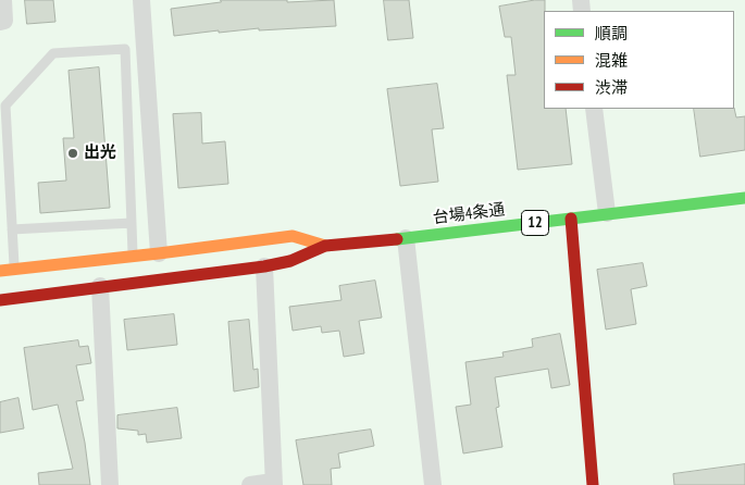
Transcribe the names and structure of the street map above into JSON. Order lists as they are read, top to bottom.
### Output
{
  "streets": {
    "main road": ["台場4条通", "12"]
  },
  "places": ["出光"],
  "legend": ["順調", "混雑", "渋滞"]
}
